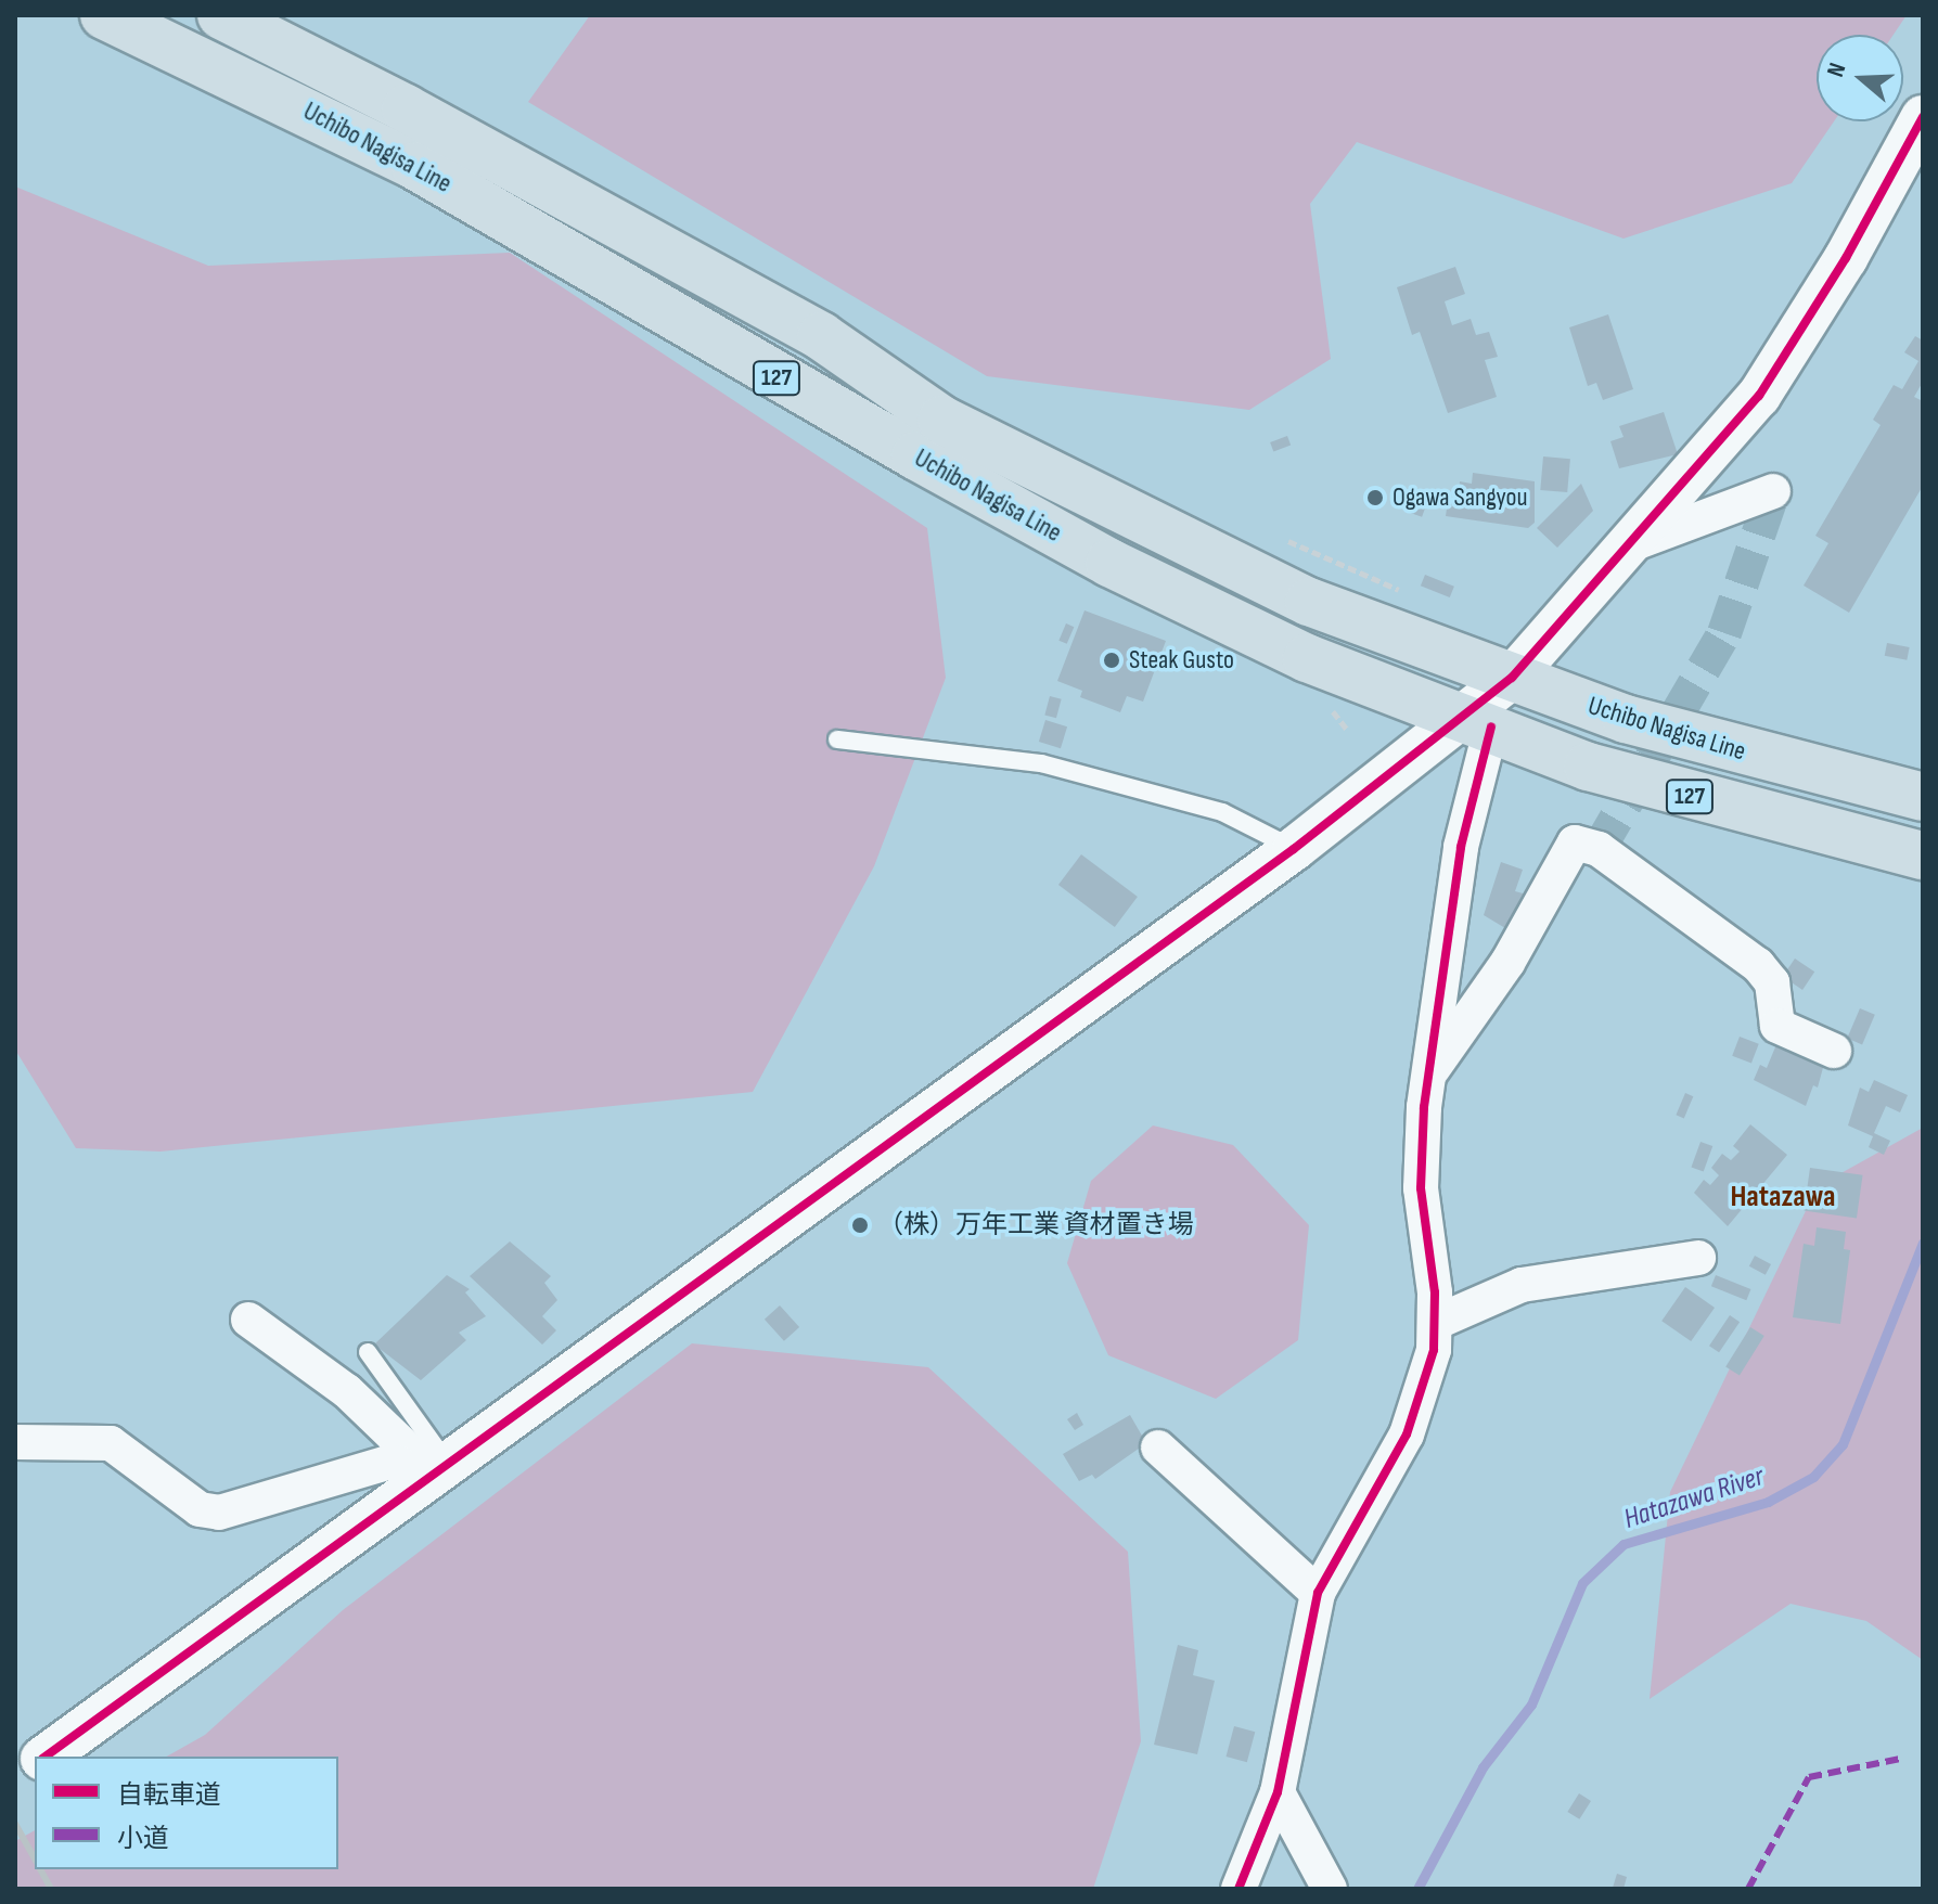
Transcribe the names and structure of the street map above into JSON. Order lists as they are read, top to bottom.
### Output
{
  "streets": {
    "highway": ["Uchibo Nagisa Line", "127"]
  },
  "districts": ["Hatazawa"],
  "water": ["Hatazawa River"],
  "places": ["Ogawa Sangyou", "Steak Gusto", "（株）万年工業 資材置き場"],
  "legend": ["自転車道", "小道"],
  "north": "left"
}
